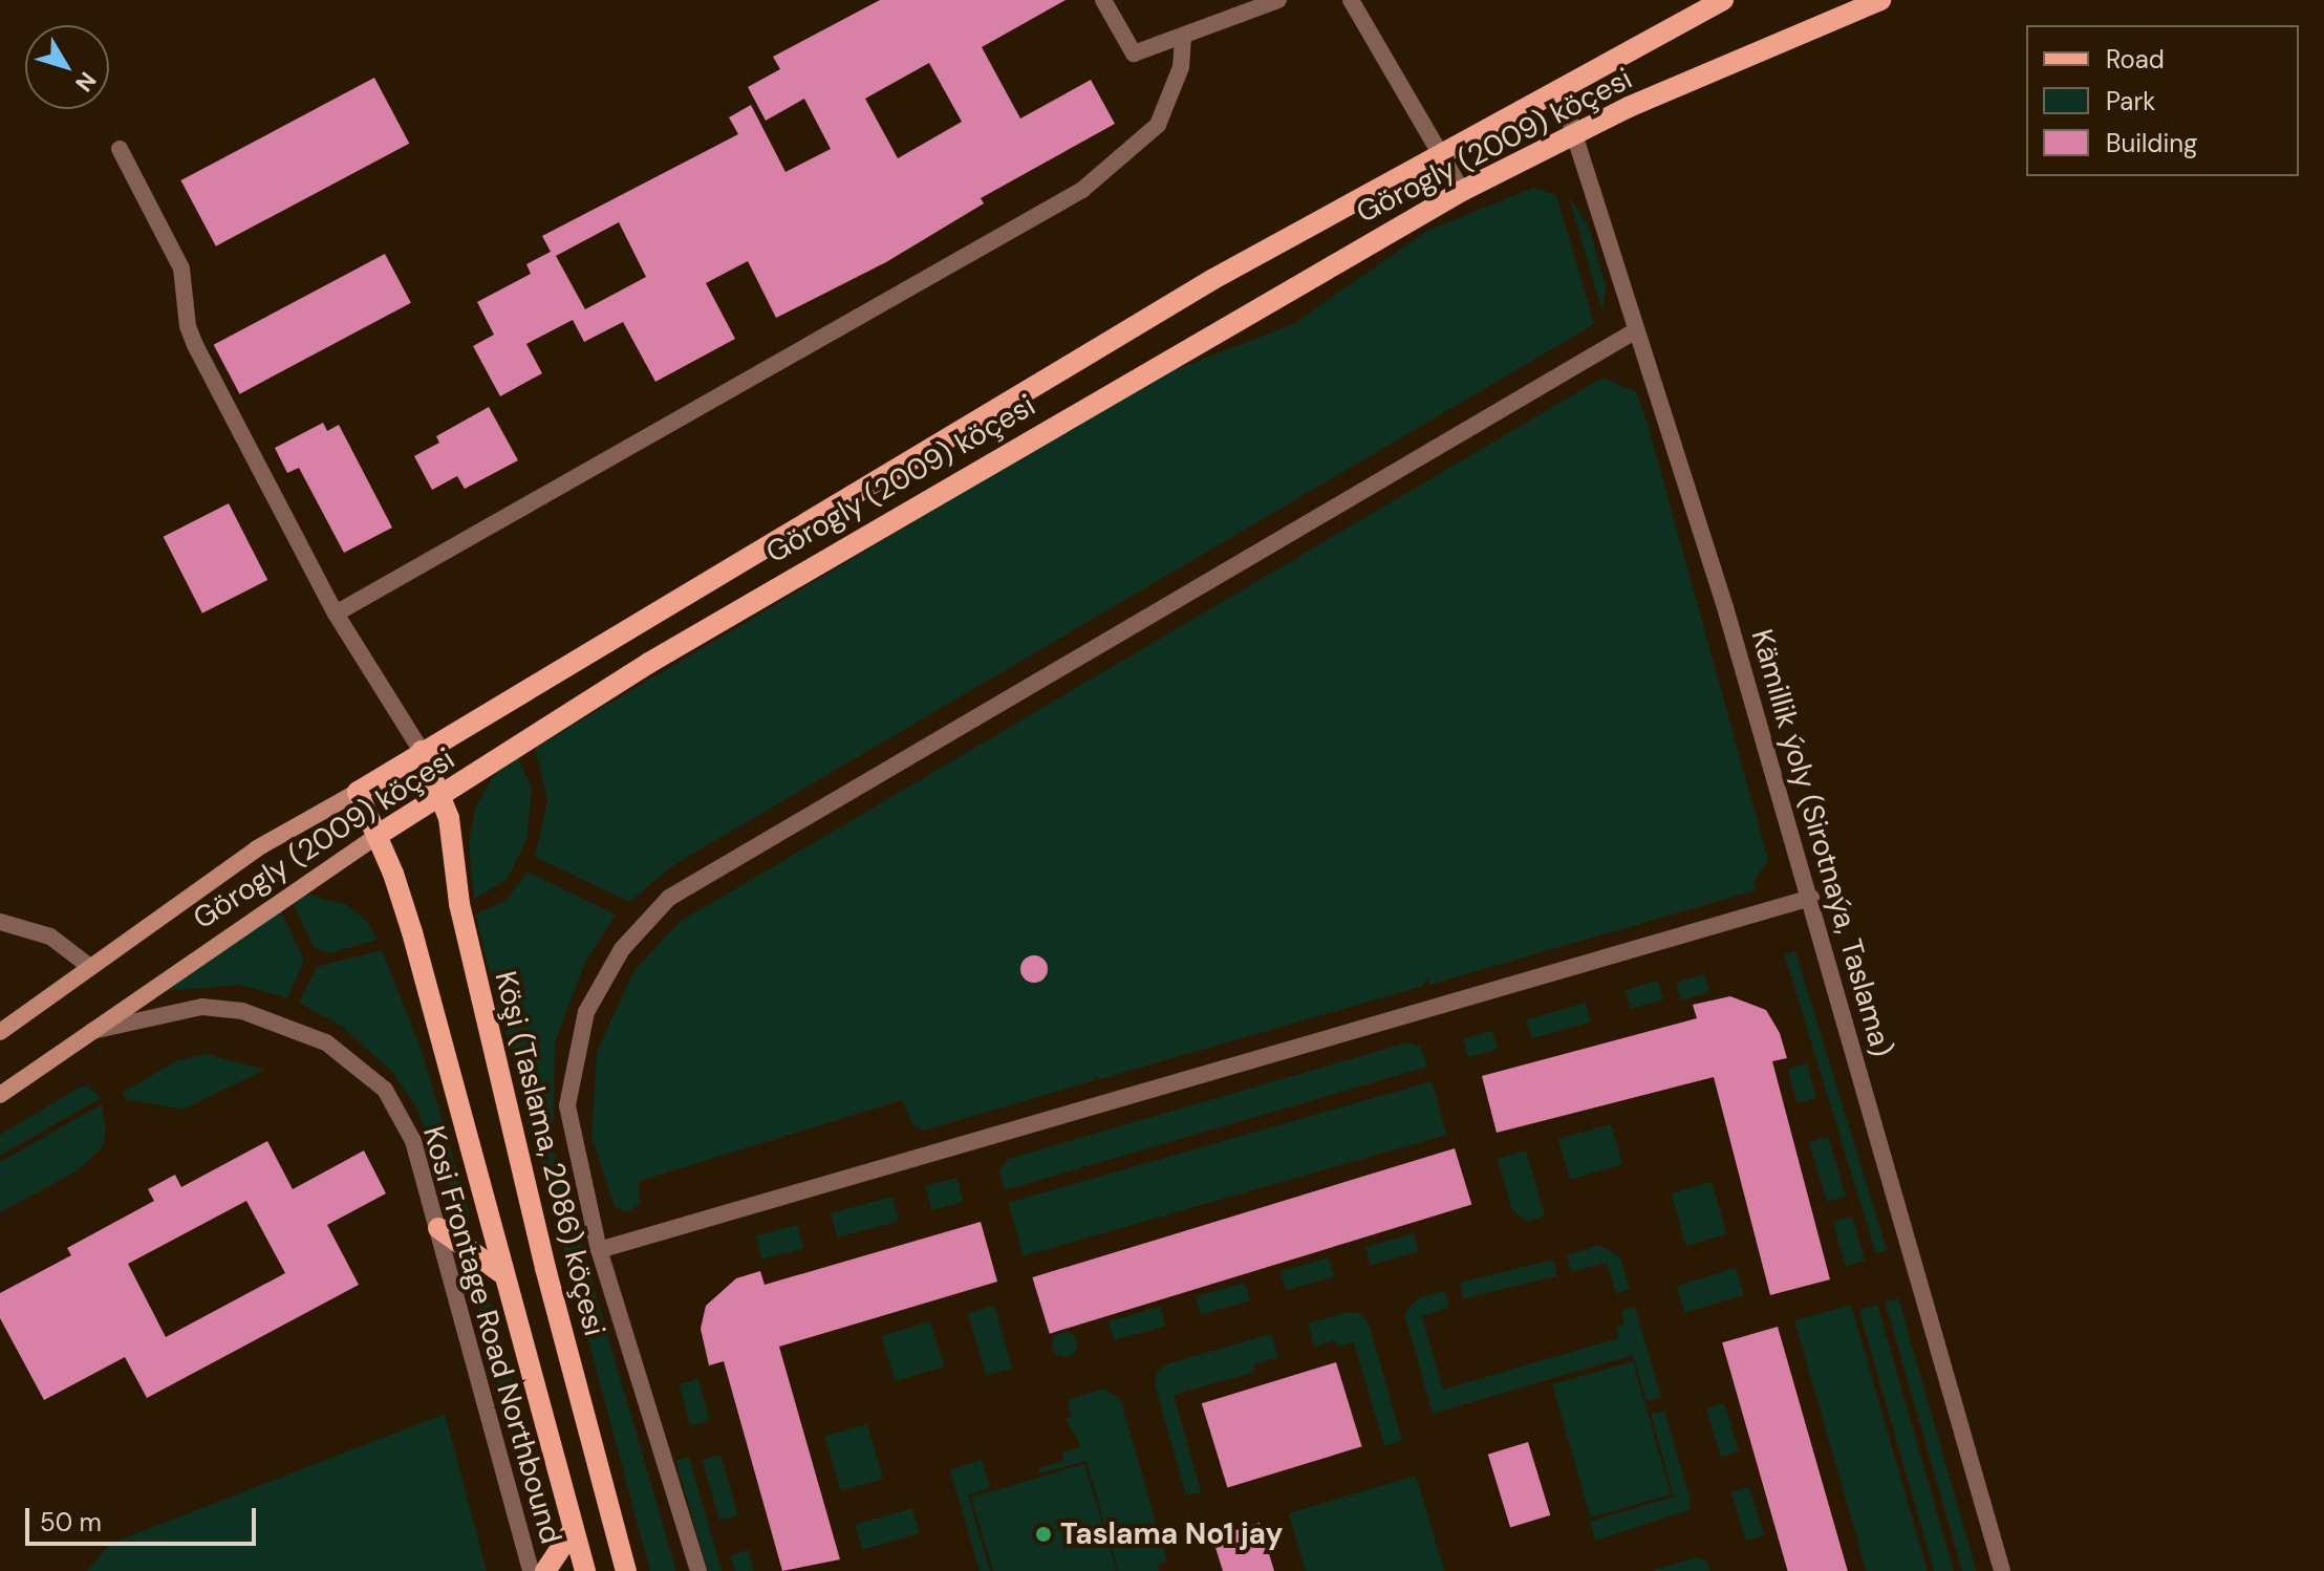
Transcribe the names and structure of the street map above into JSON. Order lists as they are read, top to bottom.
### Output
{
  "streets": {
    "main road": ["Görogly (2009) köçesi", "Köşi (Taslama, 2086) köçesi"],
    "street": ["Kämillik ýoly (Sirotnaýa, Taslama)", "Kosi Frontage Road Northbound"]
  },
  "crossings": [
    ["Görogly (2009) köçesi", "Kämillik ýoly (Sirotnaýa, Taslama)"],
    ["Görogly (2009) köçesi", "Köşi (Taslama, 2086) köçesi"],
    ["Görogly (2009) köçesi", "Kosi Frontage Road Northbound"]
  ],
  "places": ["Taslama No1 jay"],
  "legend": ["Road", "Park", "Building"],
  "scale_bar": "50 m",
  "north": "bottom right"
}
